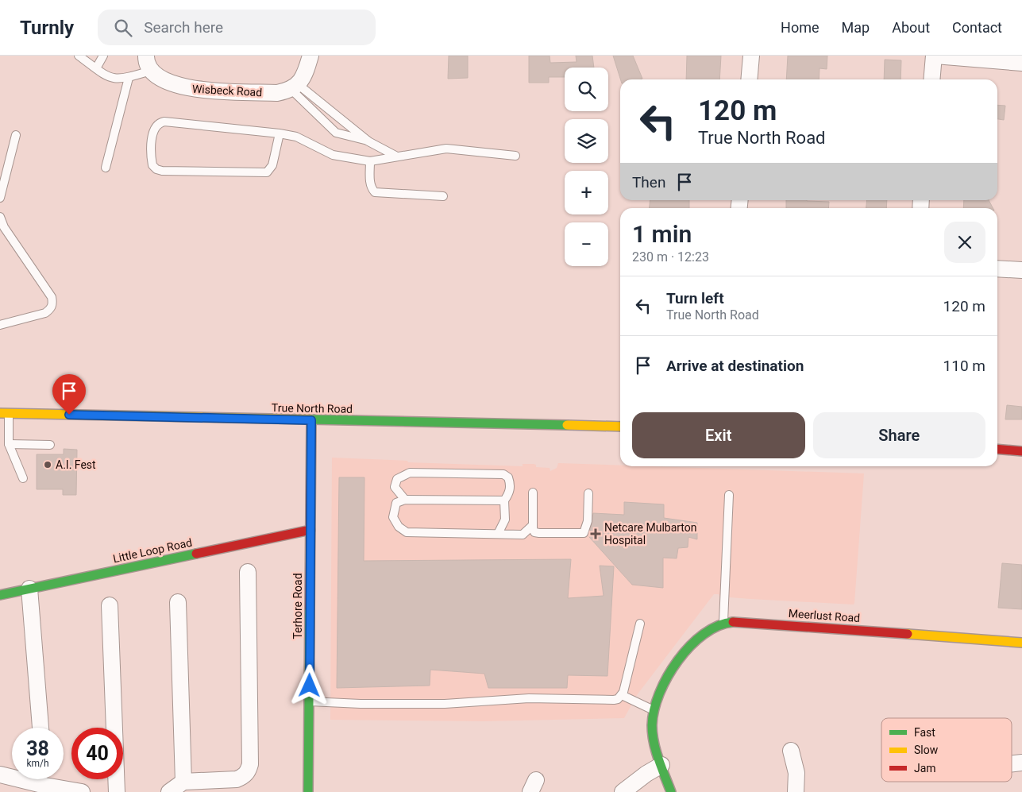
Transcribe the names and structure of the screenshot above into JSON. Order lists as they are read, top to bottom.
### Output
{
  "streets": {
    "street": [
      "Wisbeck Road",
      "True North Road",
      "Little Loop Road",
      "Terhore Road",
      "Meerlust Road"
    ]
  },
  "crossings": [
    ["True North Road", "Terhore Road"],
    ["Little Loop Road", "Terhore Road"]
  ],
  "places": {
    "other": ["A.I. Fest"],
    "health": ["Netcare Mulbarton Hospital"]
  },
  "legend": ["Fast", "Slow", "Jam"],
  "page": {
    "header": "Turnly",
    "search": "Search here",
    "nav": [
      "Home",
      "Map",
      "About",
      "Contact"
    ],
    "map_buttons": ["+", "−"],
    "turn": ["120 m", "True North Road"],
    "then": "Then",
    "heading": ["1 min", "230 m · 12:23"],
    "list": [
      {
        "name": "Turn left",
        "note": "True North Road",
        "value": "120 m"
      },
      {
        "name": "Arrive at destination",
        "value": "110 m"
      }
    ],
    "buttons": ["Exit", "Share"],
    "speed": "38 km/h",
    "limit": "40"
  }
}
